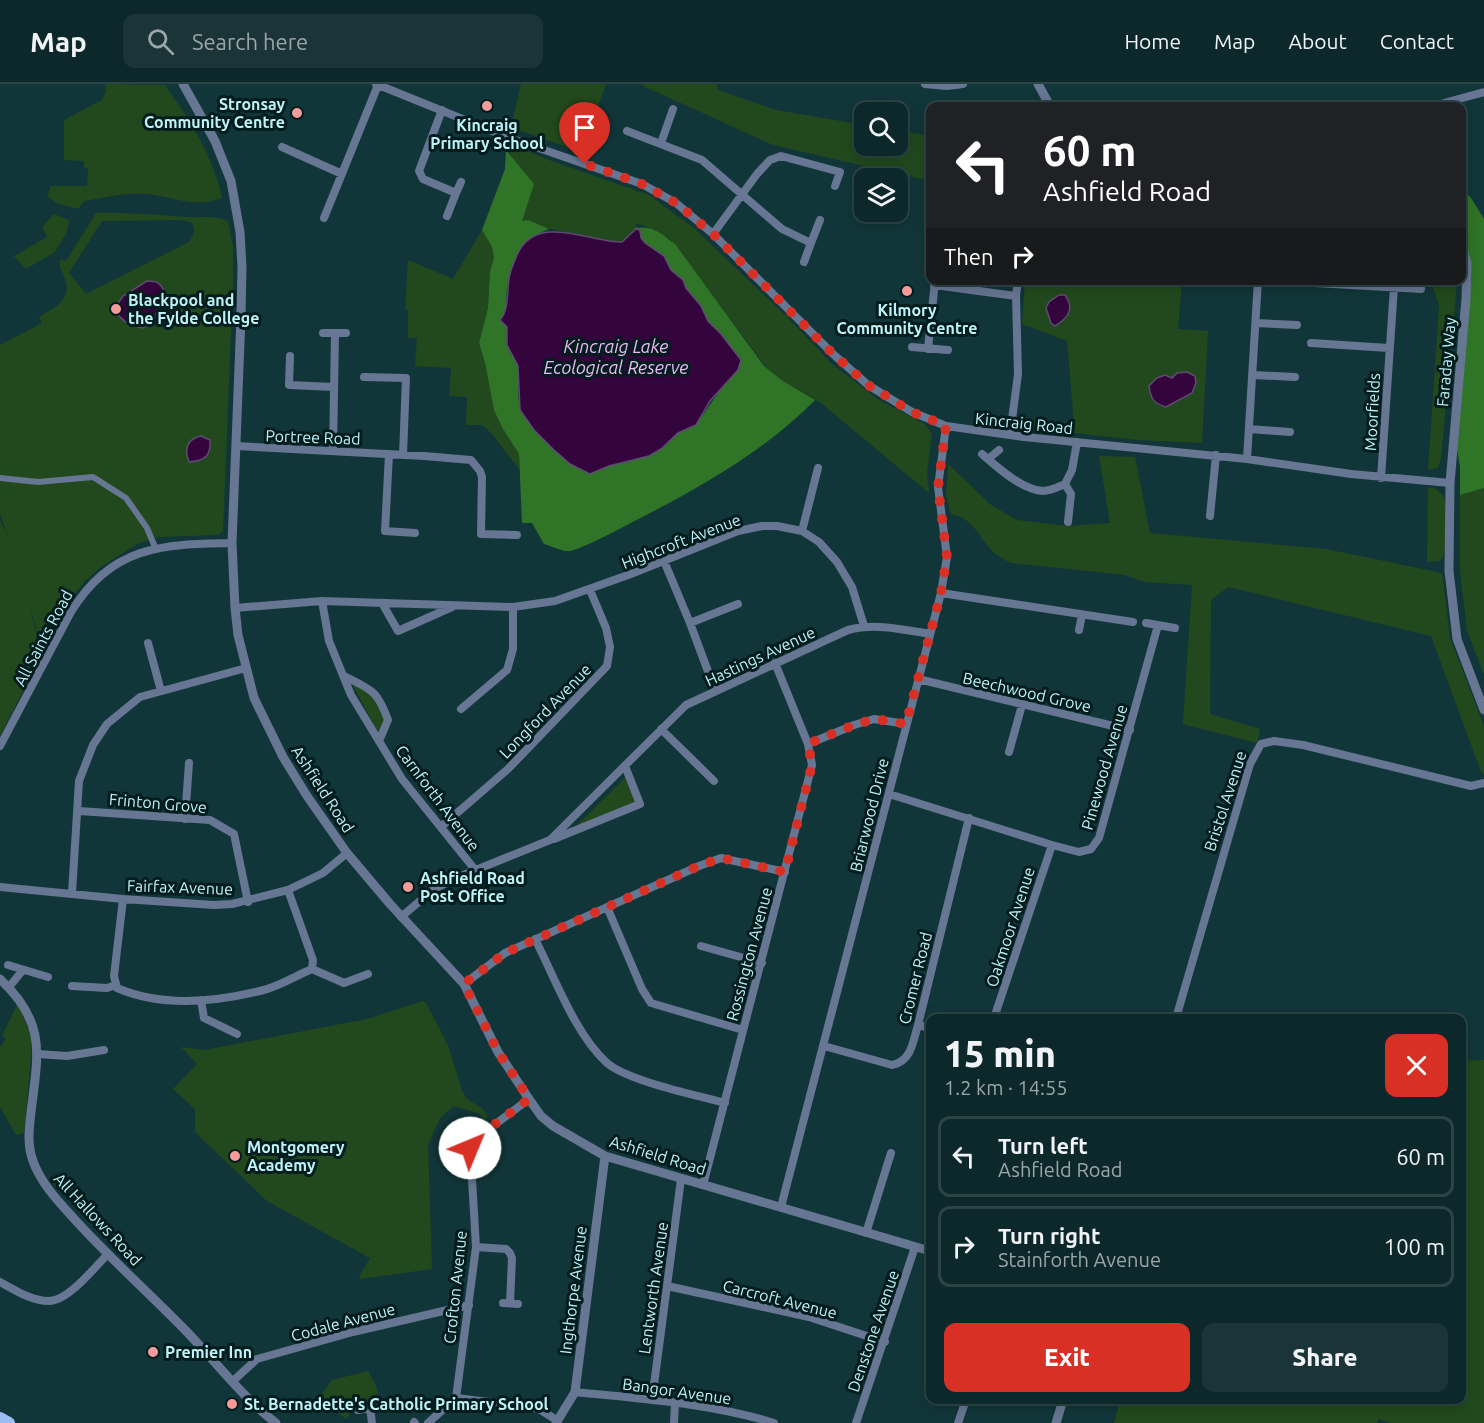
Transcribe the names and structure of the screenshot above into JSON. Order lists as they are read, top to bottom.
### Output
{
  "streets": {
    "street": [
      "Faraday Way",
      "Moorfields",
      "Kincraig Road",
      "Portree Road",
      "Highcroft Avenue",
      "All Saints Road",
      "Hastings Avenue",
      "Beechwood Grove",
      "Longford Avenue",
      "Pinewood Avenue",
      "Ashfield Road",
      "Carnforth Avenue",
      "Bristol Avenue",
      "Frinton Grove",
      "Briarwood Drive",
      "Fairfax Avenue",
      "Oakmoor Avenue",
      "Rossington Avenue",
      "Cromer Road",
      "All Hallows Road",
      "Crofton Avenue",
      "Lentworth Avenue",
      "Ingthorpe Avenue",
      "Carcroft Avenue",
      "Codale Avenue",
      "Denstone Avenue",
      "Bangor Avenue"
    ]
  },
  "crossings": [
    ["Faraday Way", "Kincraig Road"],
    ["Moorfields", "Kincraig Road"],
    ["Kincraig Road", "Briarwood Drive"],
    ["Portree Road", "Ashfield Road"],
    ["Highcroft Avenue", "Hastings Avenue"],
    ["Highcroft Avenue", "Longford Avenue"],
    ["Highcroft Avenue", "Ashfield Road"],
    ["Highcroft Avenue", "Carnforth Avenue"],
    ["All Saints Road", "Ashfield Road"],
    ["Hastings Avenue", "Ashfield Road"],
    ["Hastings Avenue", "Carnforth Avenue"],
    ["Hastings Avenue", "Briarwood Drive"],
    ["Hastings Avenue", "Rossington Avenue"],
    ["Beechwood Grove", "Pinewood Avenue"],
    ["Beechwood Grove", "Briarwood Drive"],
    ["Longford Avenue", "Carnforth Avenue"],
    ["Pinewood Avenue", "Briarwood Drive"],
    ["Pinewood Avenue", "Oakmoor Avenue"],
    ["Pinewood Avenue", "Cromer Road"],
    ["Ashfield Road", "Briarwood Drive"],
    ["Ashfield Road", "Fairfax Avenue"],
    ["Ashfield Road", "Rossington Avenue"],
    ["Ashfield Road", "Crofton Avenue"],
    ["Ashfield Road", "Lentworth Avenue"],
    ["Ashfield Road", "Ingthorpe Avenue"],
    ["Ashfield Road", "Denstone Avenue"],
    ["Frinton Grove", "Fairfax Avenue"],
    ["Briarwood Drive", "Cromer Road"],
    ["All Hallows Road", "Codale Avenue"],
    ["Crofton Avenue", "Codale Avenue"],
    ["Lentworth Avenue", "Carcroft Avenue"],
    ["Lentworth Avenue", "Bangor Avenue"],
    ["Ingthorpe Avenue", "Bangor Avenue"],
    ["Carcroft Avenue", "Denstone Avenue"]
  ],
  "water": ["Kincraig Lake Ecological Reserve"],
  "places": [
    "Kincraig Primary School",
    "Stronsay Community Centre",
    "Kilmory Community Centre",
    "Blackpool and the Fylde College",
    "Ashfield Road Post Office",
    "Montgomery Academy",
    "Premier Inn",
    "St. Bernadette's Catholic Primary School"
  ],
  "page": {
    "header": "Map",
    "search": "Search here",
    "nav": [
      "Home",
      "Map",
      "About",
      "Contact"
    ],
    "turn": ["60 m", "Ashfield Road"],
    "then": "Then",
    "heading": ["15 min", "1.2 km · 14:55"],
    "list": [
      {
        "name": "Turn left",
        "note": "Ashfield Road",
        "value": "60 m"
      },
      {
        "name": "Turn right",
        "note": "Stainforth Avenue",
        "value": "100 m"
      }
    ],
    "buttons": ["Exit", "Share"]
  }
}
